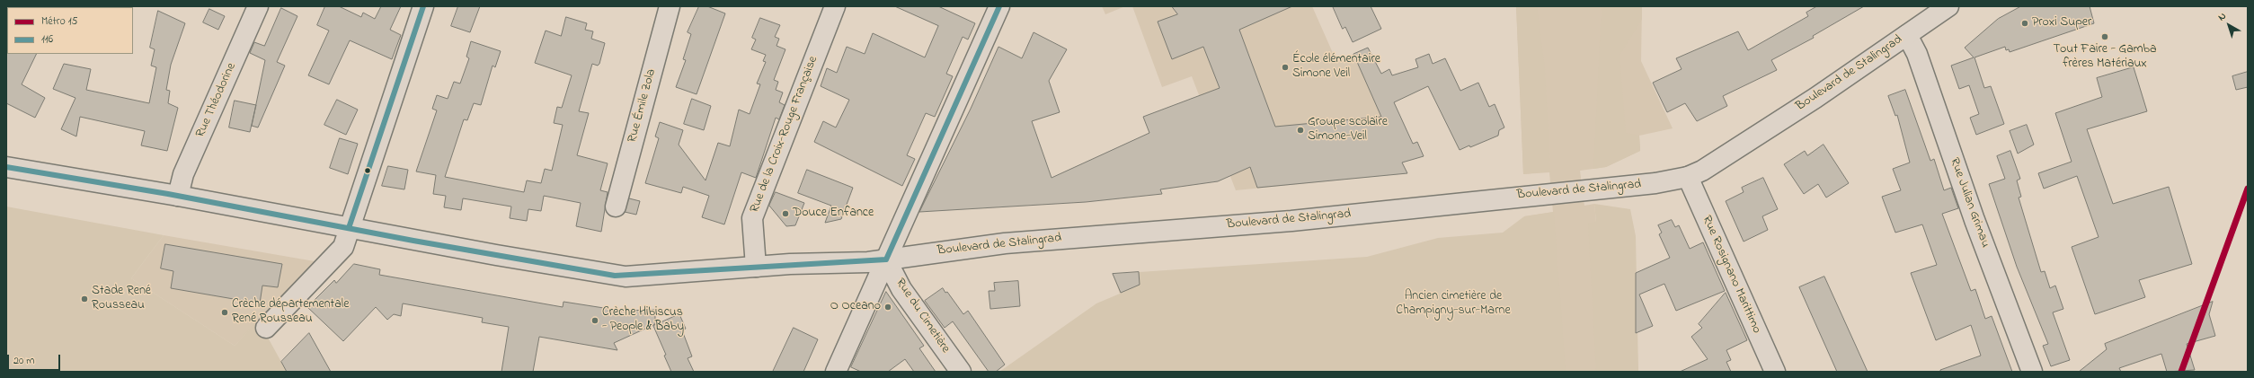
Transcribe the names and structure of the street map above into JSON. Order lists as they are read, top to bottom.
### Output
{
  "streets": {
    "street": [
      "Boulevard de Stalingrad",
      "Rue Théodorine",
      "Rue Émile Zola",
      "Rue de la Croix-Rouge Française",
      "Rue Julian Grimau",
      "Rue Rosignano Marittimo",
      "Rue du Cimetière"
    ]
  },
  "crossings": [
    ["Boulevard de Stalingrad", "Rue Théodorine"],
    ["Boulevard de Stalingrad", "Rue de la Croix-Rouge Française"],
    ["Boulevard de Stalingrad", "Rue Julian Grimau"],
    ["Boulevard de Stalingrad", "Rue Rosignano Marittimo"],
    ["Boulevard de Stalingrad", "Rue du Cimetière"]
  ],
  "parks": ["Ancien cimetière de Champigny-sur-Marne"],
  "places": [
    "Proxi Super",
    "Tout Faire - Gamba frères Matériaux",
    "École élémentaire Simone Veil",
    "Groupe scolaire Simone-Veil",
    "Douce Enfance",
    "Stade René Rousseau",
    "O Oceano",
    "Crèche départementale René Rousseau",
    "Crèche Hibiscus - People & Baby"
  ],
  "lines": ["transit line 116", "metro line 15"],
  "legend": ["Métro 15", "116"],
  "scale_bar": "20 m",
  "north": "top left"
}
